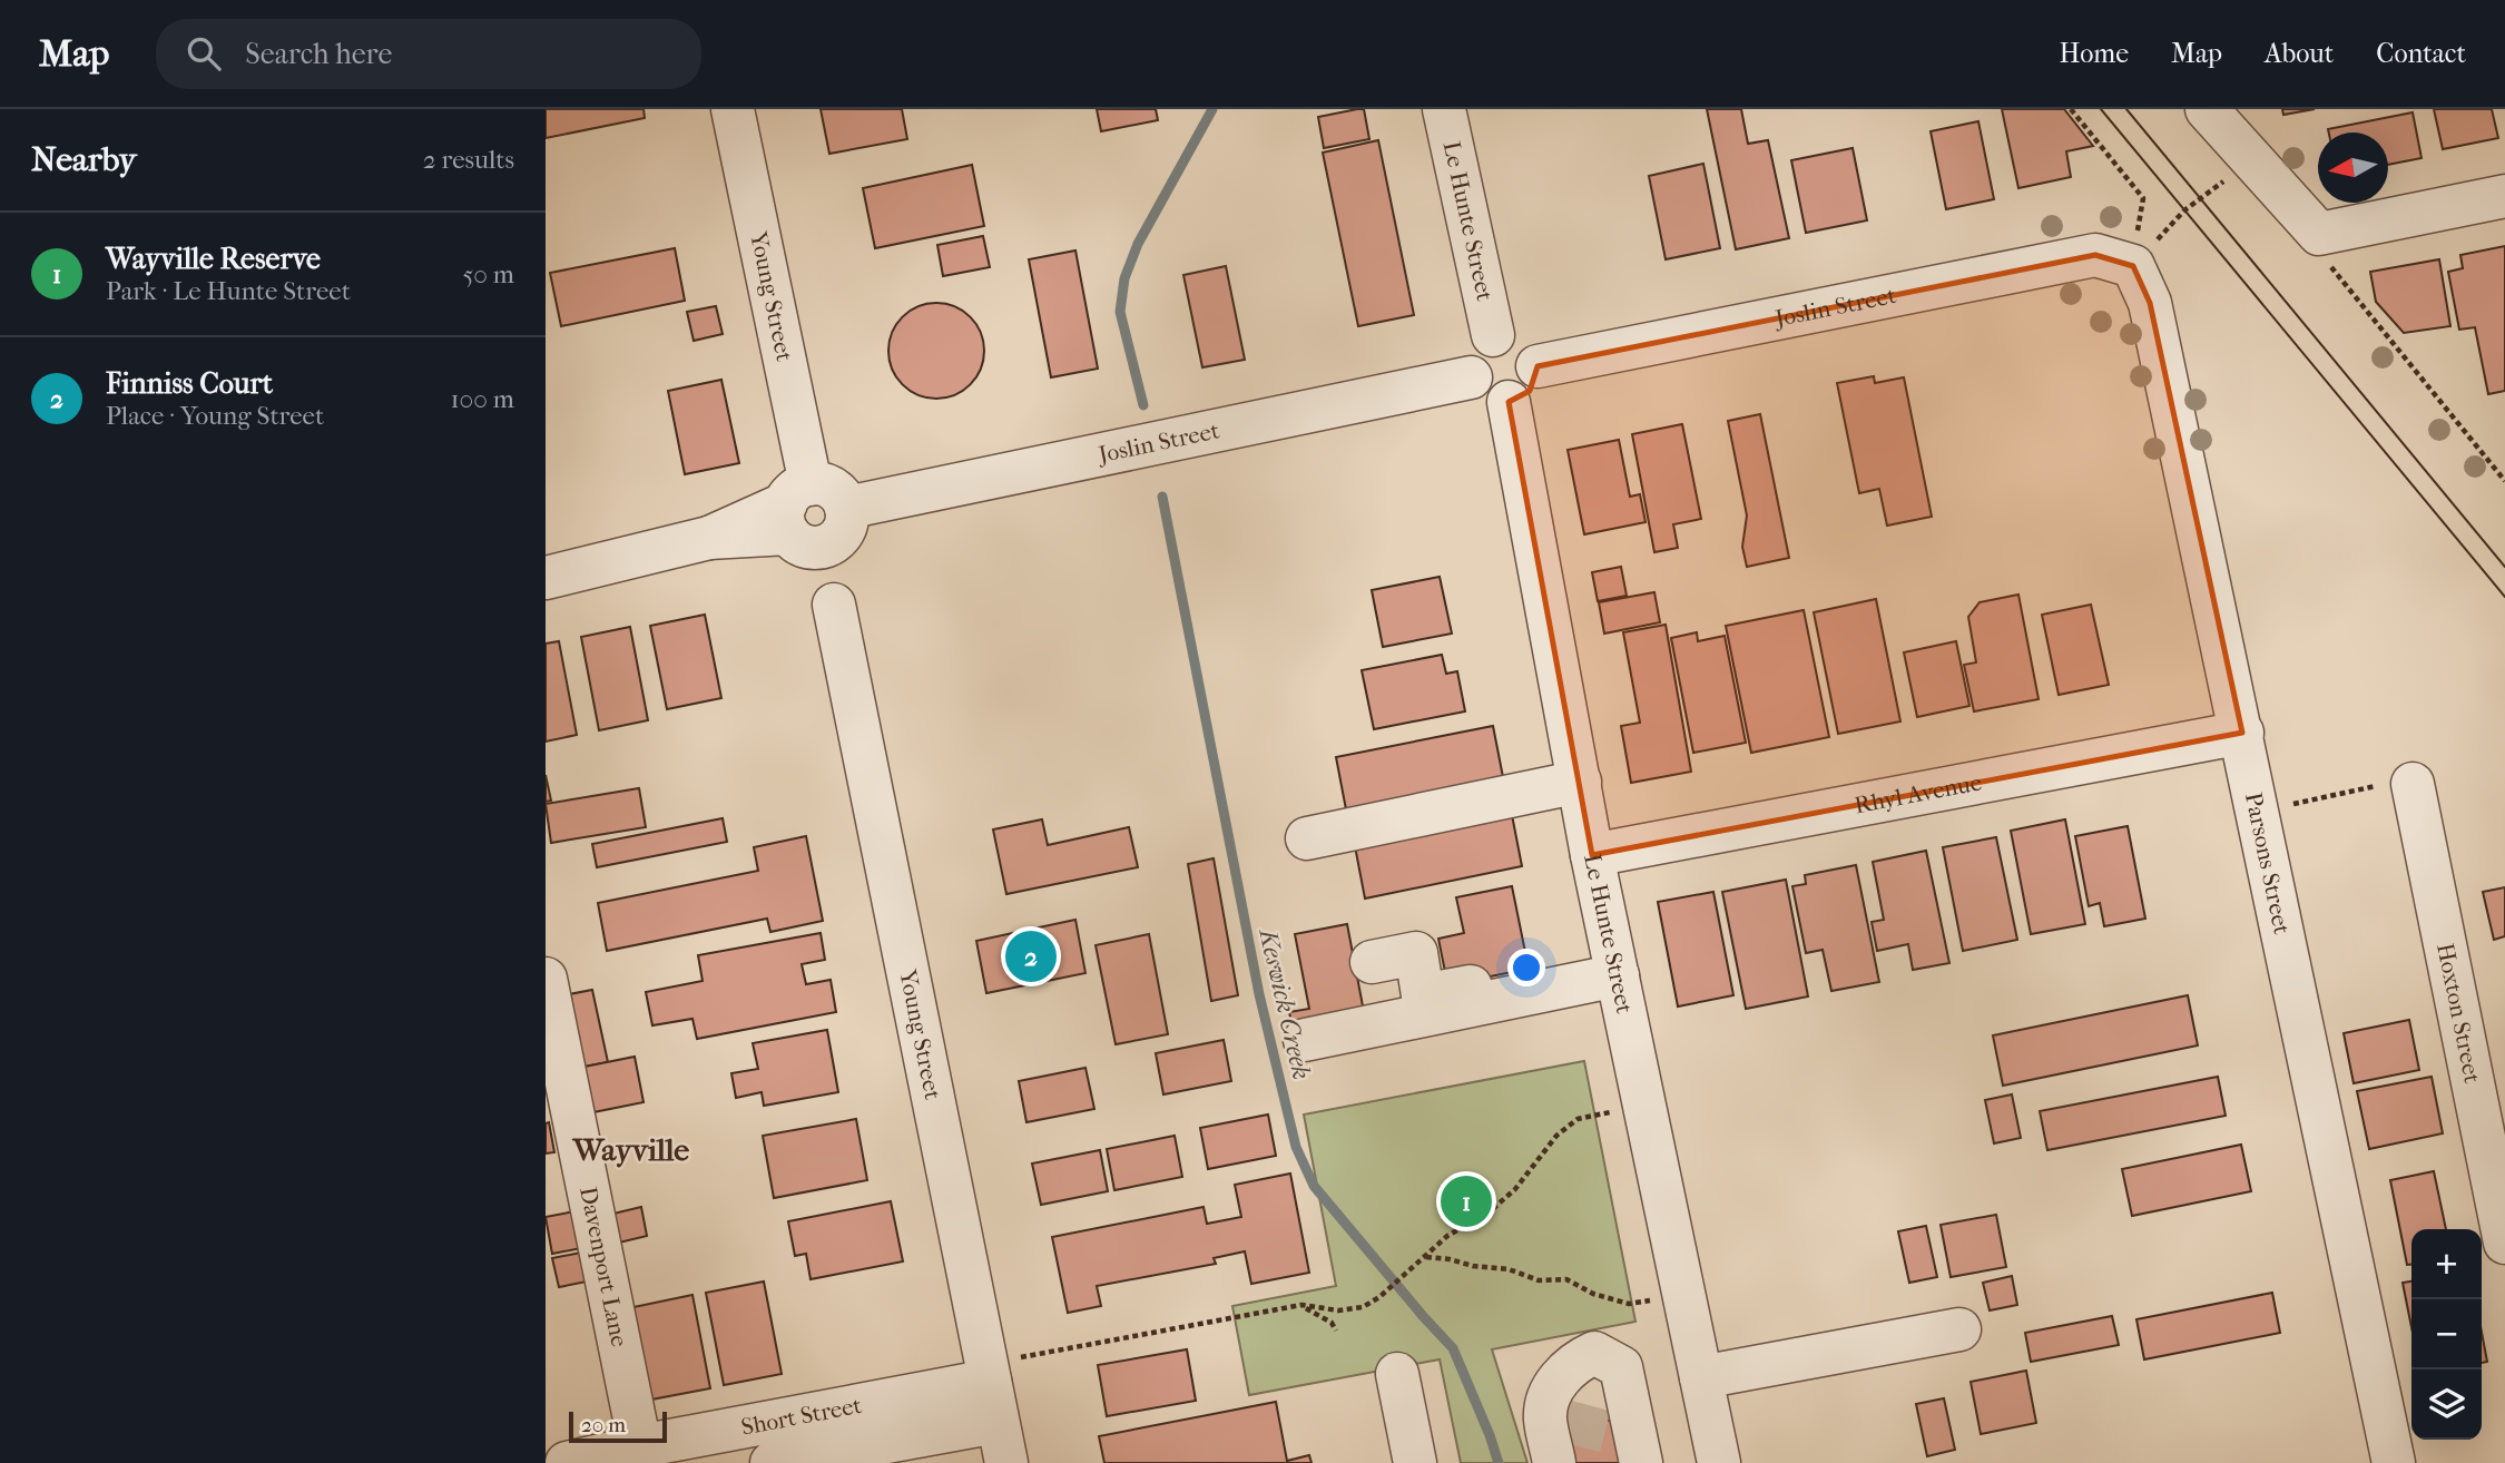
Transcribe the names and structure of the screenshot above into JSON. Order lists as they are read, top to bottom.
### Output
{
  "streets": {
    "street": [
      "Le Hunte Street",
      "Young Street",
      "Joslin Street",
      "Rhyl Avenue",
      "Parsons Street",
      "Hoxton Street",
      "Davenport Lane",
      "Short Street"
    ]
  },
  "crossings": [
    ["Le Hunte Street", "Joslin Street"],
    ["Le Hunte Street", "Rhyl Avenue"],
    ["Young Street", "Joslin Street"],
    ["Young Street", "Short Street"],
    ["Joslin Street", "Parsons Street"],
    ["Rhyl Avenue", "Parsons Street"],
    ["Davenport Lane", "Short Street"]
  ],
  "districts": ["Wayville"],
  "water": ["Keswick Creek"],
  "scale_bar": "20 m",
  "north": "left",
  "page": {
    "header": "Map",
    "search": "Search here",
    "nav": [
      "Home",
      "Map",
      "About",
      "Contact"
    ],
    "heading": ["Nearby", "2 results"],
    "list": [
      {
        "mark": "1",
        "name": "Wayville Reserve",
        "note": "Park · Le Hunte Street",
        "value": "50 m"
      },
      {
        "mark": "2",
        "name": "Finniss Court",
        "note": "Place · Young Street",
        "value": "100 m"
      }
    ],
    "pins": ["2", "1"],
    "map_buttons": ["+", "−"],
    "scale": "20 m"
  }
}
